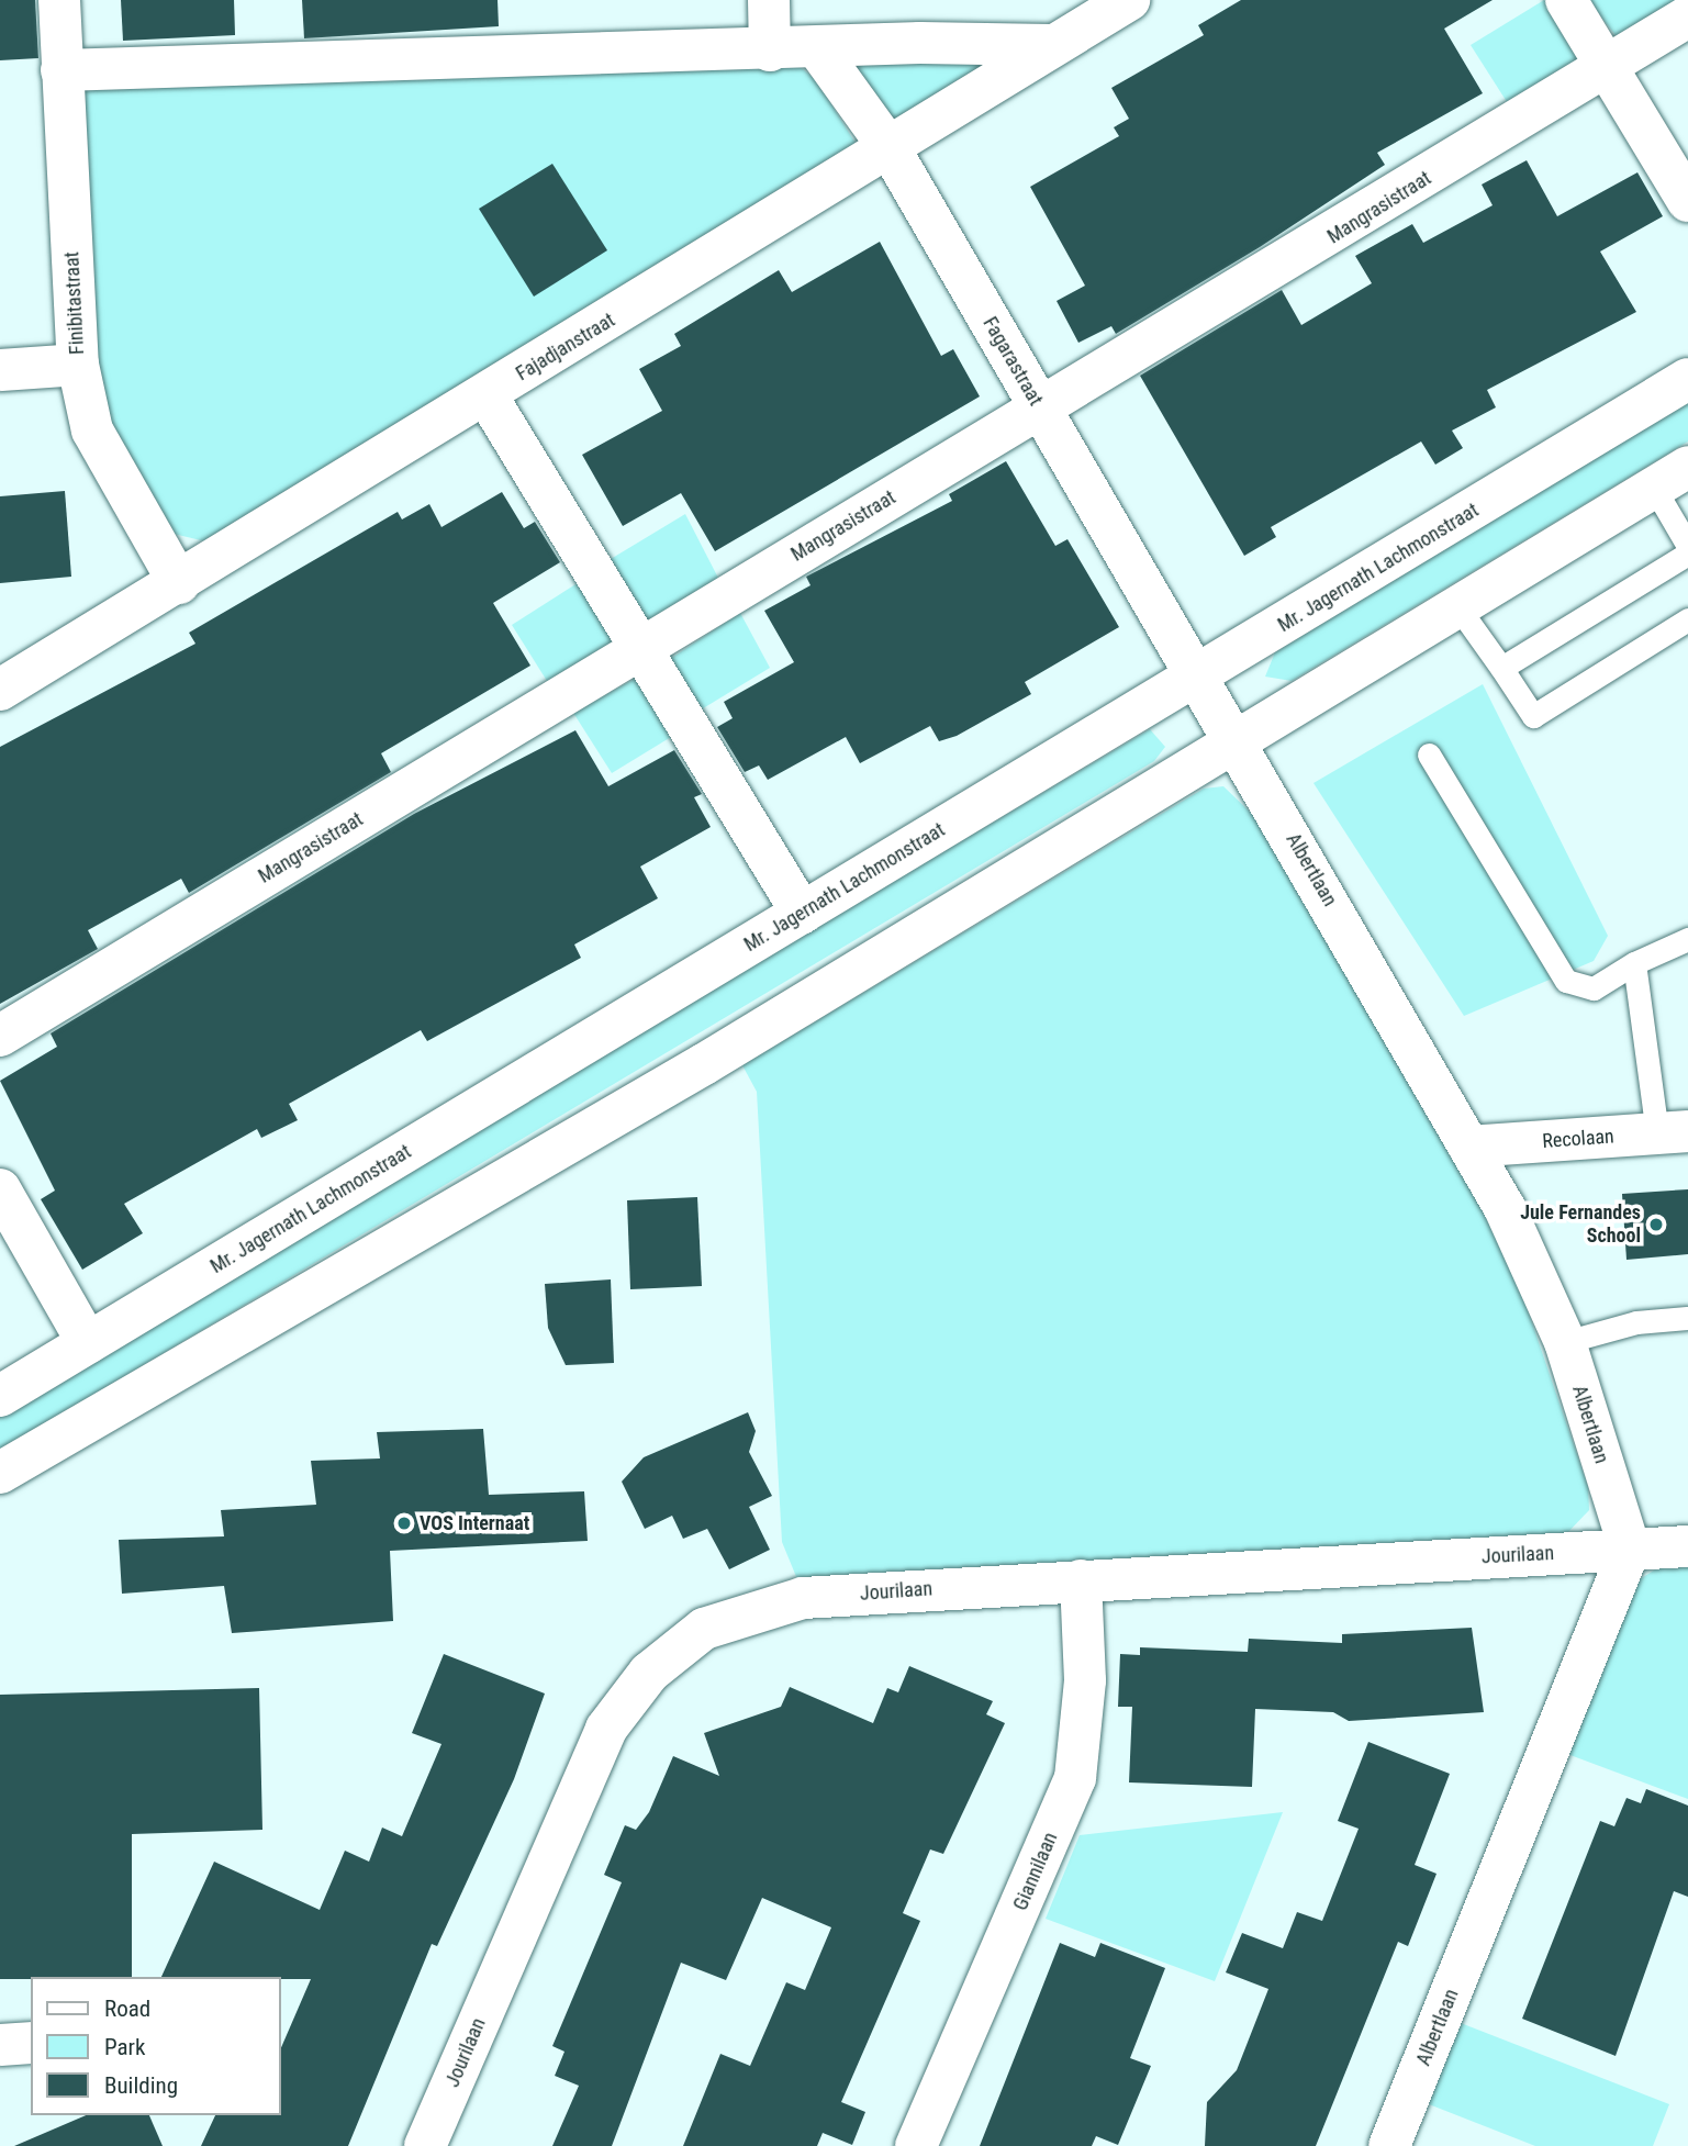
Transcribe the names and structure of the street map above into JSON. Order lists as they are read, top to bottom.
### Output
{
  "streets": {
    "street": [
      "Mangrasistraat",
      "Finibitastraat",
      "Fajadjanstraat",
      "Fagarastraat",
      "Mr. Jagernath Lachmonstraat",
      "Albertlaan",
      "Recolaan",
      "Jourilaan",
      "Giannilaan"
    ]
  },
  "crossings": [
    ["Mangrasistraat", "Fagarastraat"],
    ["Finibitastraat", "Fajadjanstraat"],
    ["Fajadjanstraat", "Fagarastraat"],
    ["Fagarastraat", "Mr. Jagernath Lachmonstraat"],
    ["Fagarastraat", "Albertlaan"],
    ["Albertlaan", "Recolaan"],
    ["Albertlaan", "Jourilaan"],
    ["Jourilaan", "Giannilaan"]
  ],
  "places": ["Jule Fernandes School", "VOS Internaat"],
  "legend": ["Road", "Park", "Building"]
}
